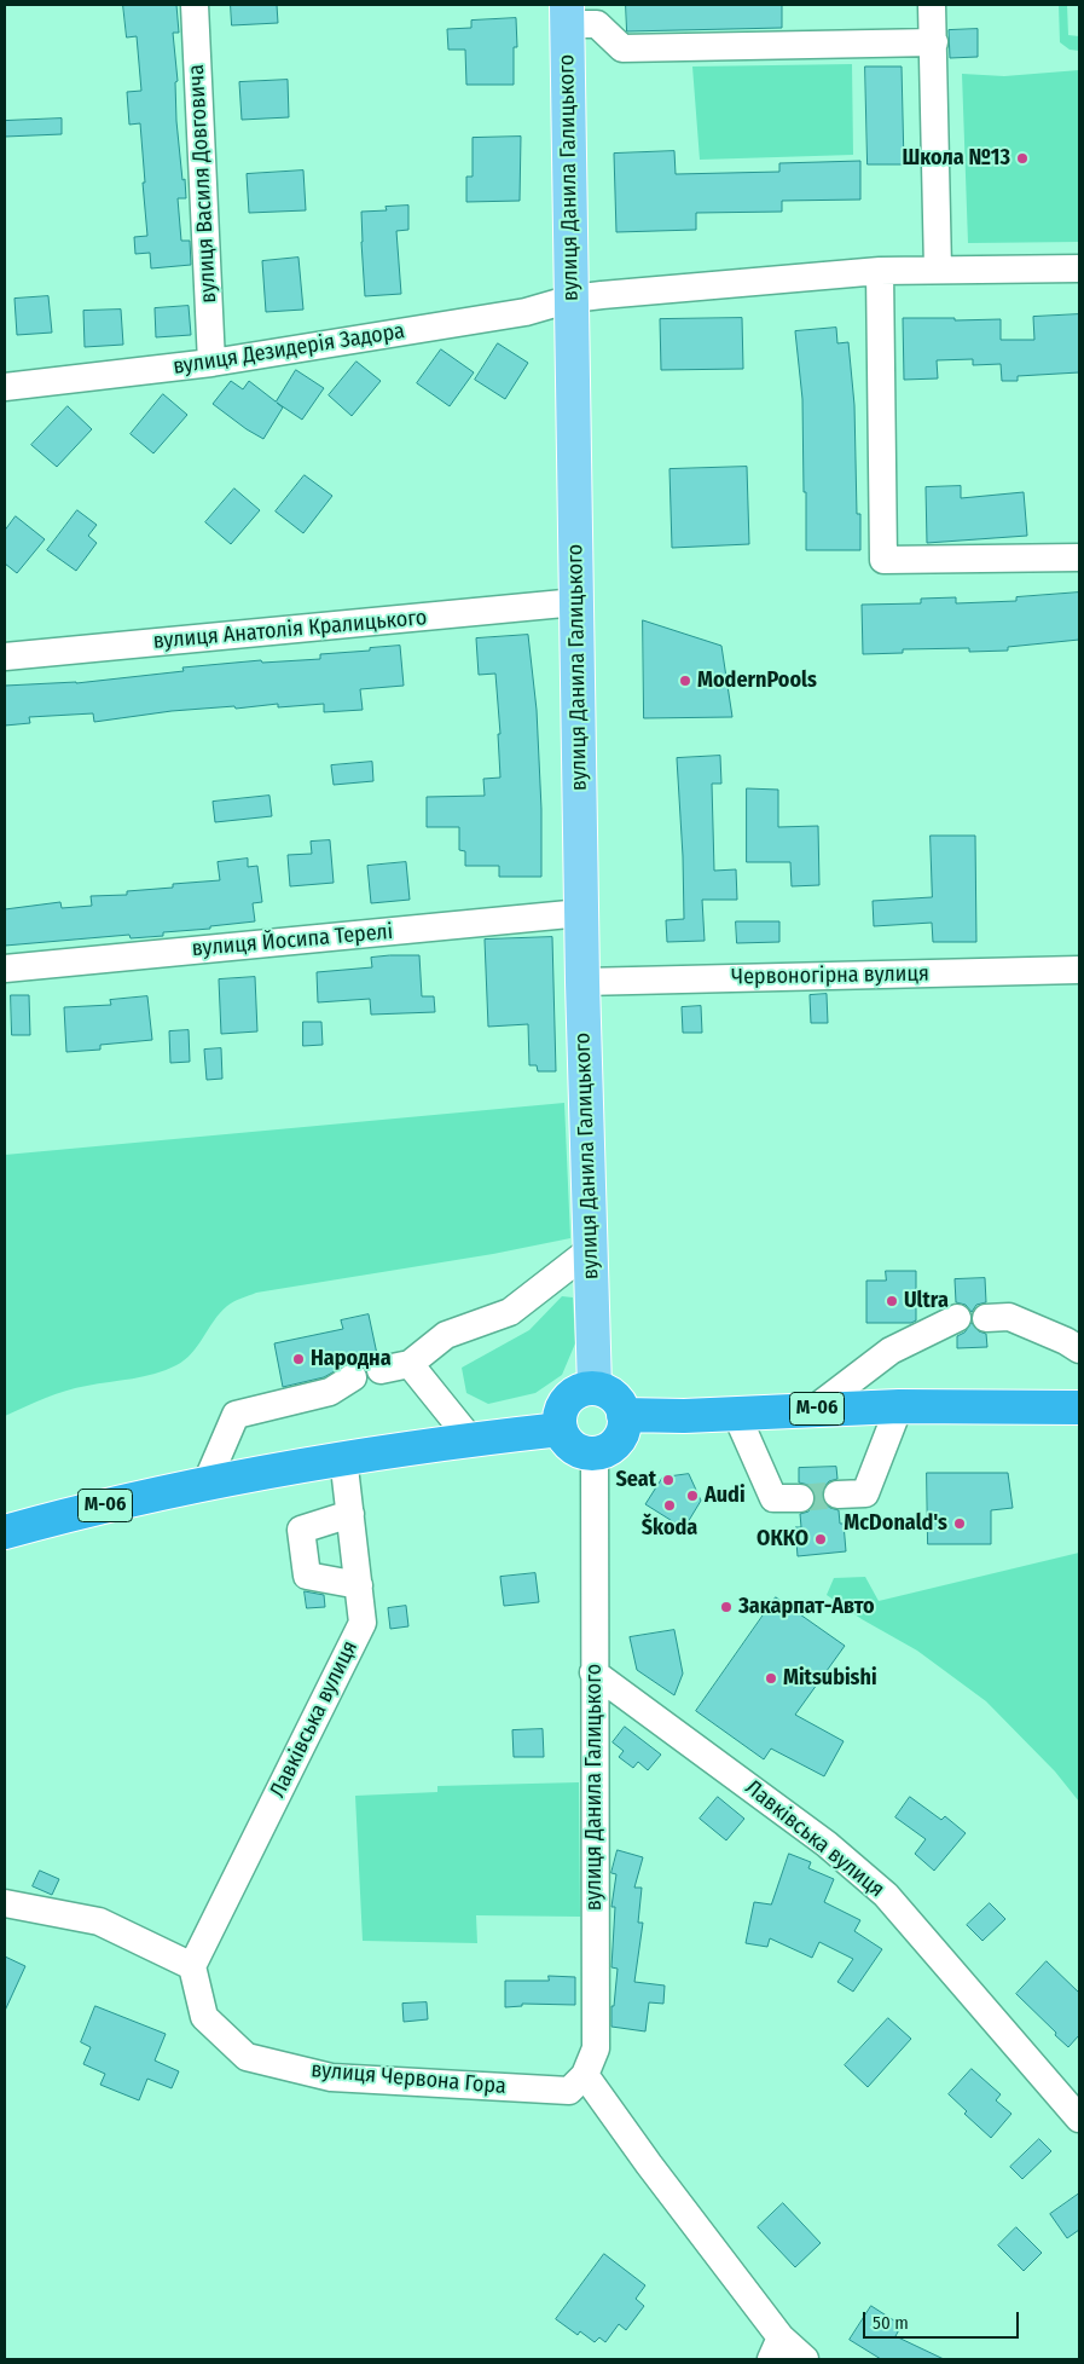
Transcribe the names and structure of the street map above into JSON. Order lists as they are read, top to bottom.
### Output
{
  "streets": {
    "highway": ["М-06"],
    "main road": ["вулиця Данила Галицького"],
    "street": [
      "вулиця Василя Довговича",
      "вулиця Дезидерія Задора",
      "вулиця Анатолія Кралицького",
      "вулиця Йосипа Терелі",
      "Червоногірна вулиця",
      "Лавківська вулиця",
      "вулиця Червона Гора"
    ]
  },
  "crossings": [
    ["вулиця Данила Галицького", "вулиця Дезидерія Задора"],
    ["вулиця Данила Галицького", "вулиця Анатолія Кралицького"],
    ["вулиця Данила Галицького", "вулиця Йосипа Терелі"],
    ["вулиця Данила Галицького", "Червоногірна вулиця"],
    ["вулиця Данила Галицького", "М-06"],
    ["вулиця Данила Галицького", "Лавківська вулиця"],
    ["вулиця Данила Галицького", "вулиця Червона Гора"],
    ["вулиця Василя Довговича", "вулиця Дезидерія Задора"],
    ["М-06", "Лавківська вулиця"],
    ["Лавківська вулиця", "вулиця Червона Гора"]
  ],
  "places": [
    "Школа №13",
    "ModernPools",
    "Ultra",
    "Народна",
    "Seat",
    "Audi",
    "Škoda",
    "McDonald's",
    "ОККО",
    "Закарпат-Авто",
    "Mitsubishi"
  ],
  "scale_bar": "50 m"
}
